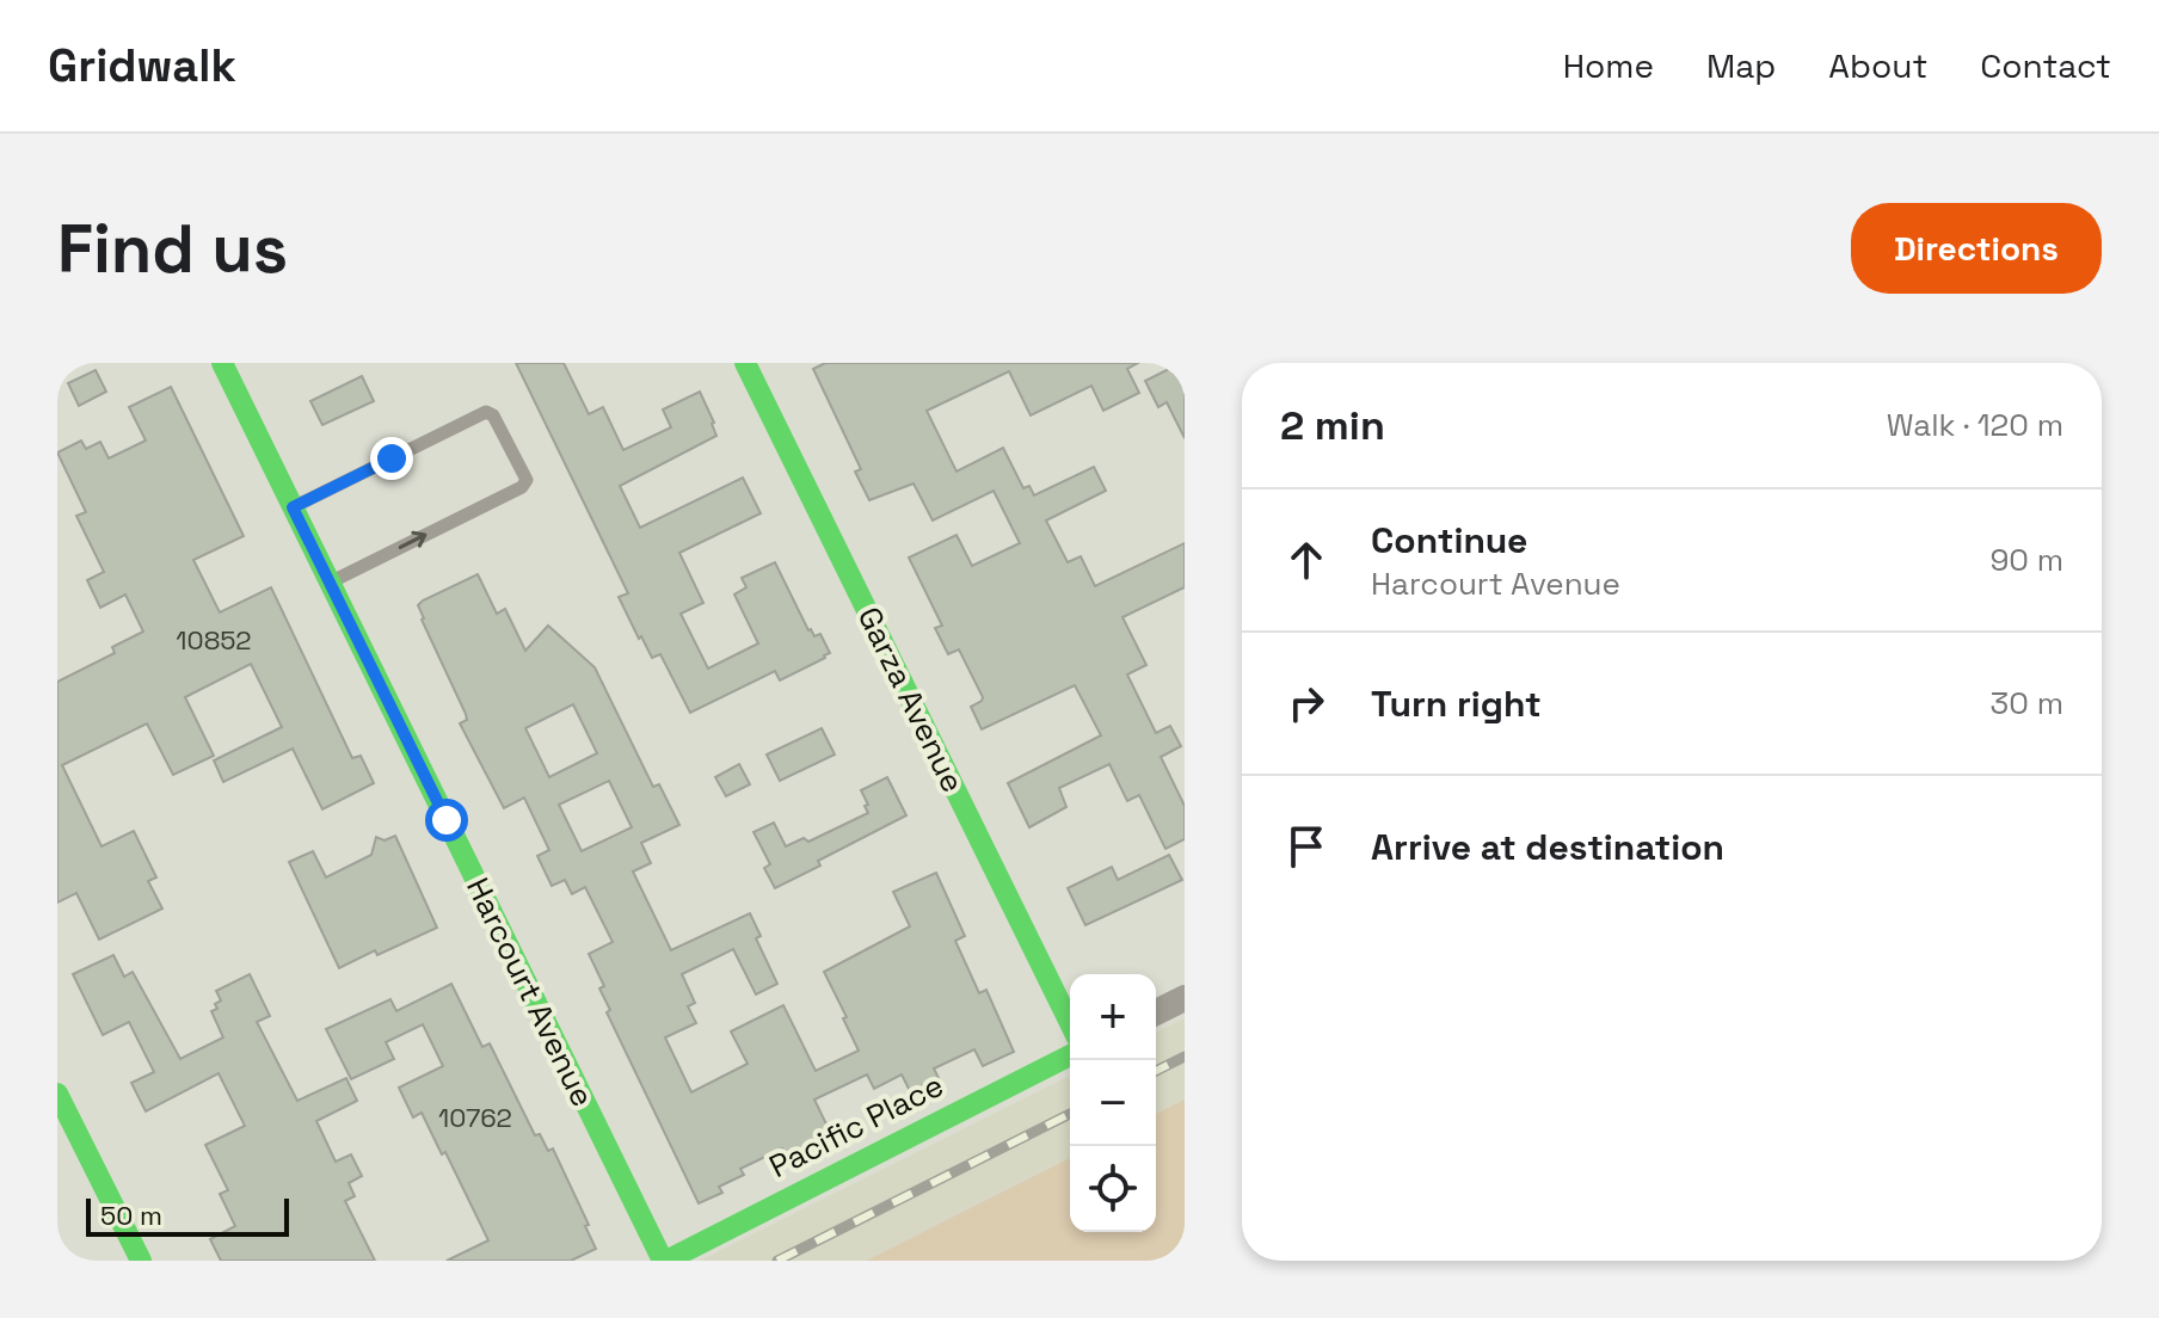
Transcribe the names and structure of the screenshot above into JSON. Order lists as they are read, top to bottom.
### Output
{
  "streets": {
    "street": ["Garza Avenue", "Harcourt Avenue", "Pacific Place"]
  },
  "crossings": [
    ["Harcourt Avenue", "Pacific Place"]
  ],
  "house_numbers": ["10852", "10762"],
  "scale_bar": "50 m",
  "page": {
    "header": "Gridwalk",
    "nav": [
      "Home",
      "Map",
      "About",
      "Contact"
    ],
    "buttons": "Directions",
    "title": "Find us",
    "heading": ["2 min", "Walk · 120 m"],
    "list": [
      ["Continue", "Harcourt Avenue", "90 m"],
      ["Turn right", "30 m"],
      "Arrive at destination"
    ],
    "map_buttons": ["+", "−"],
    "scale": "50 m"
  }
}
